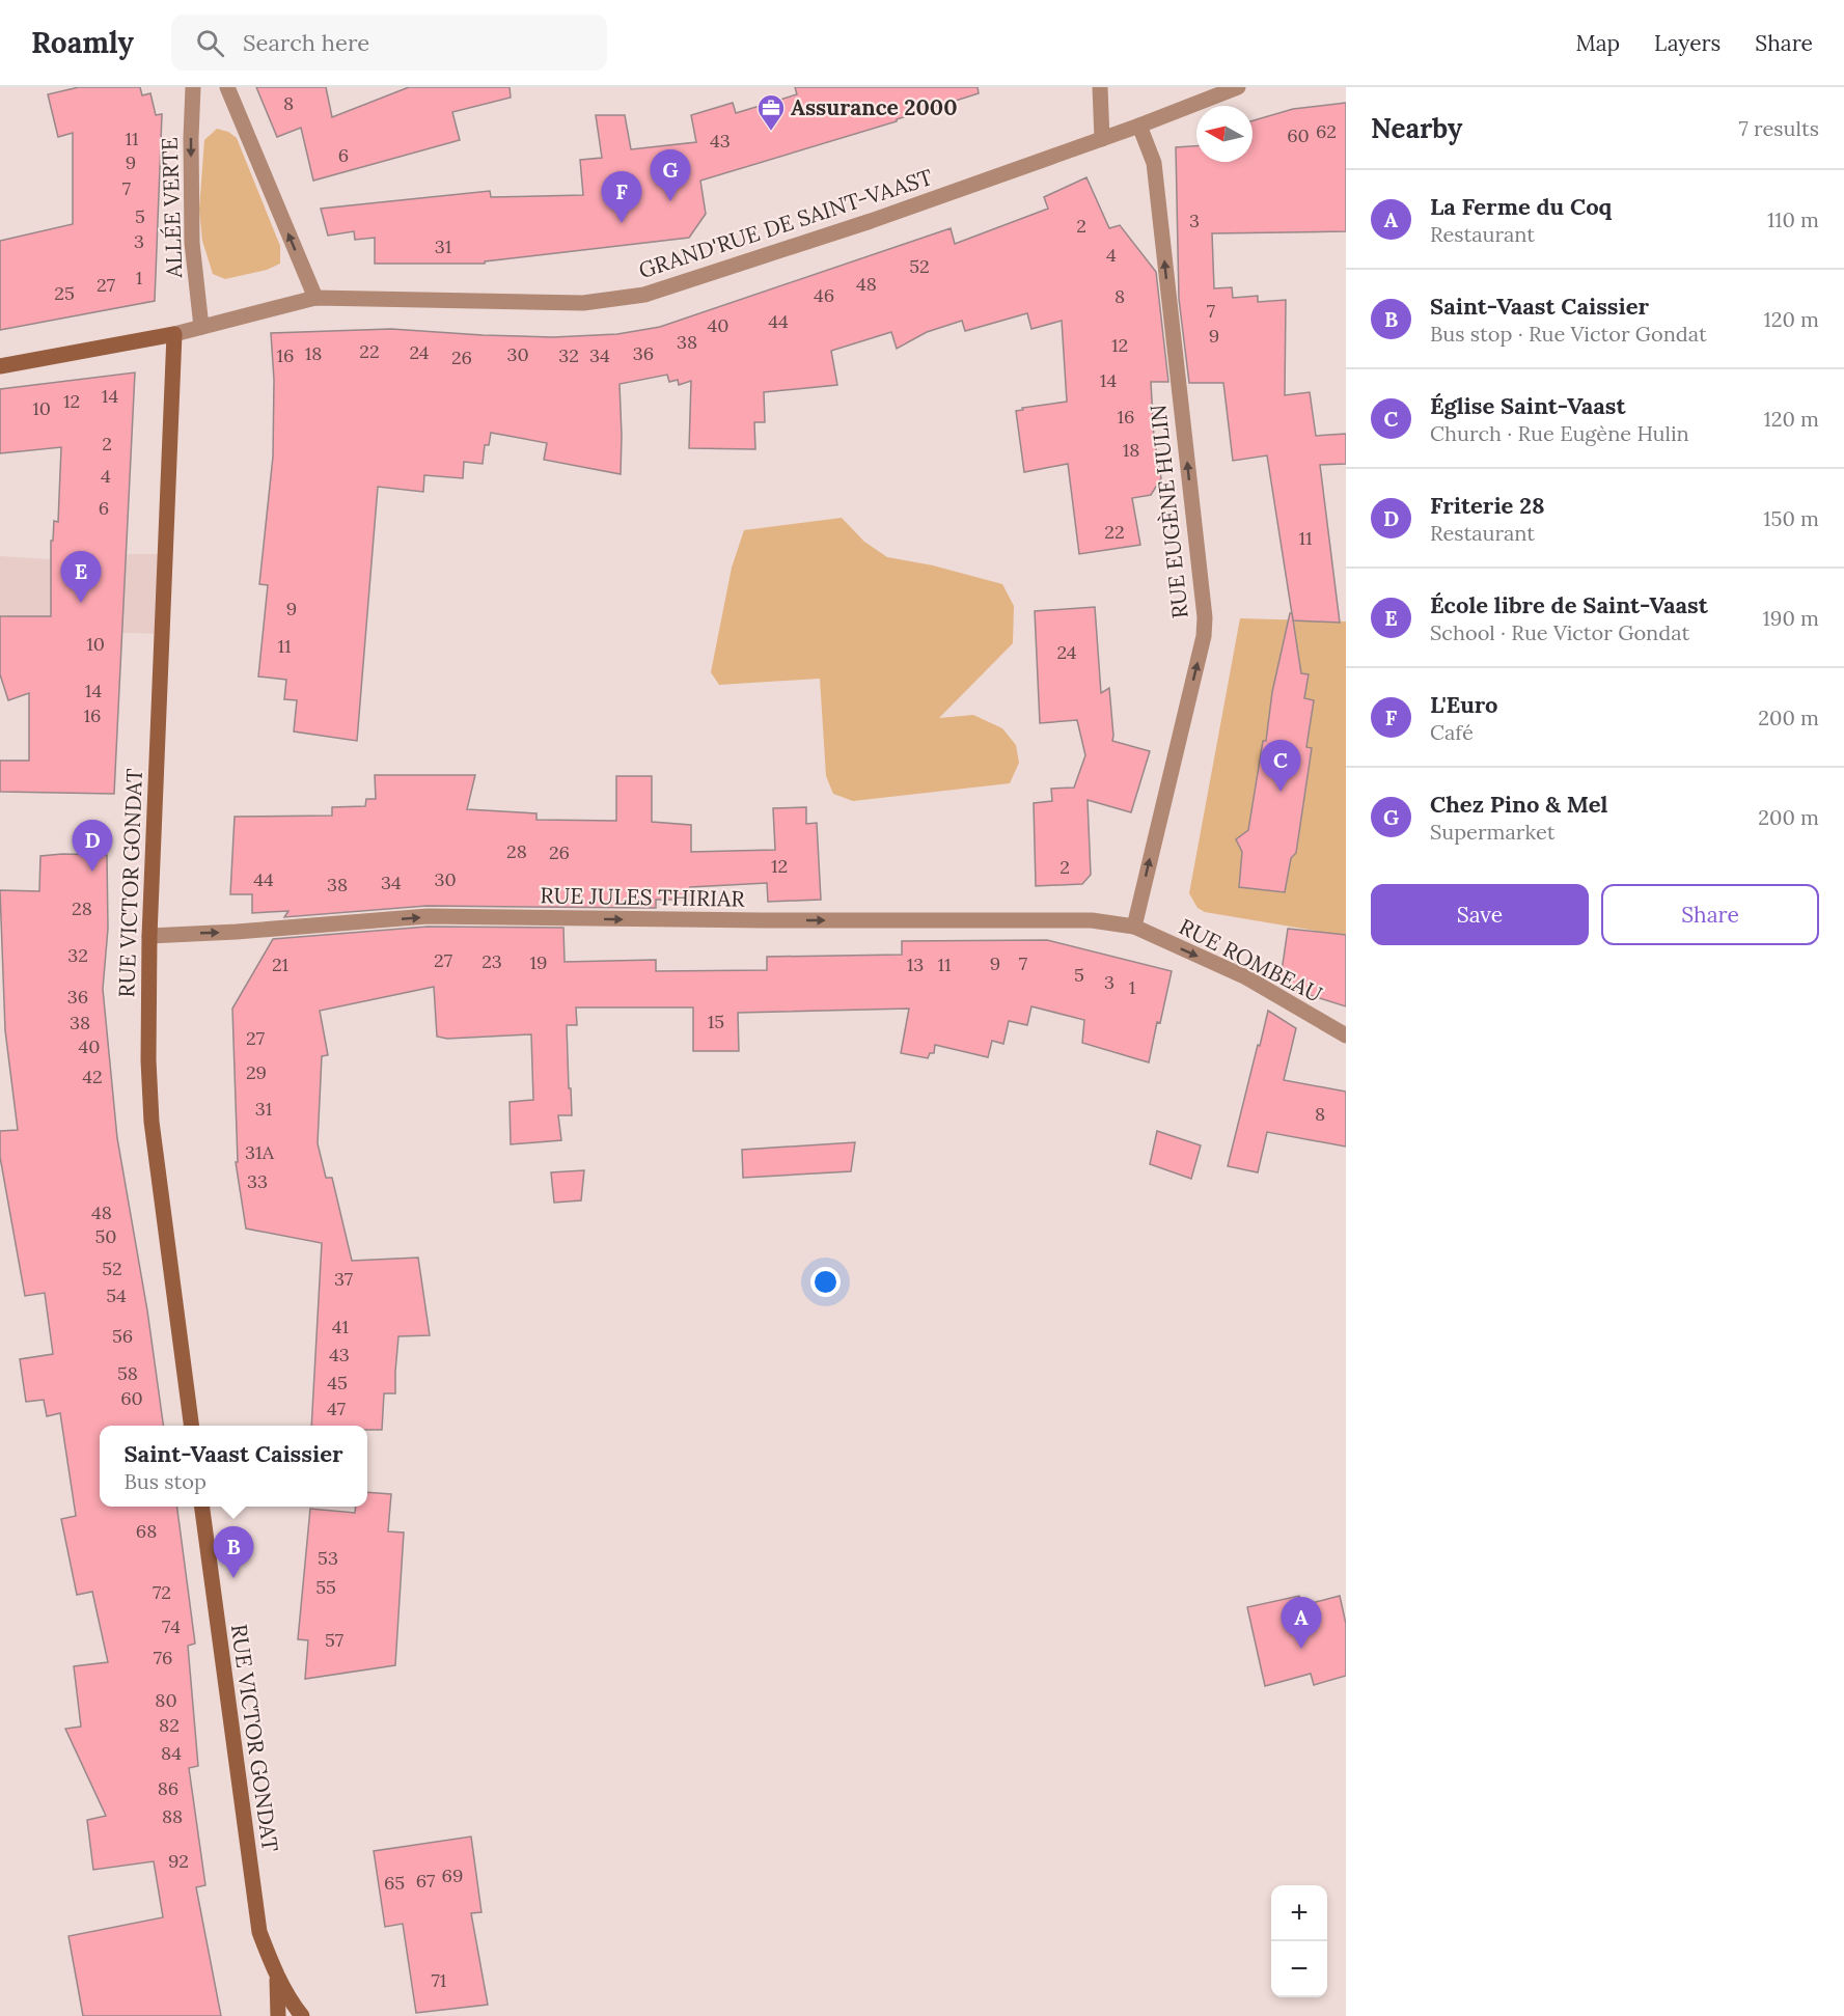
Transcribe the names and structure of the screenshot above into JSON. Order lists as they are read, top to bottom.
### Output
{
  "streets": {
    "street": [
      "ALLÉE VERTE",
      "GRAND'RUE DE SAINT-VAAST",
      "RUE EUGÈNE HULIN",
      "RUE VICTOR GONDAT",
      "RUE JULES THIRIAR",
      "RUE ROMBEAU"
    ]
  },
  "crossings": [
    ["ALLÉE VERTE", "GRAND'RUE DE SAINT-VAAST"],
    ["GRAND'RUE DE SAINT-VAAST", "RUE EUGÈNE HULIN"],
    ["GRAND'RUE DE SAINT-VAAST", "RUE VICTOR GONDAT"],
    ["RUE EUGÈNE HULIN", "RUE JULES THIRIAR"],
    ["RUE EUGÈNE HULIN", "RUE ROMBEAU"],
    ["RUE VICTOR GONDAT", "RUE JULES THIRIAR"],
    ["RUE JULES THIRIAR", "RUE ROMBEAU"]
  ],
  "one_way": ["RUE EUGÈNE HULIN", "RUE JULES THIRIAR", "RUE ROMBEAU"],
  "places": {
    "office": ["Assurance 2000"]
  },
  "house_numbers": [
    "8",
    "62",
    "60",
    "11",
    "43",
    "6",
    "9",
    "7",
    "5",
    "3",
    "2",
    "3",
    "31",
    "4",
    "52",
    "1",
    "48",
    "27",
    "25",
    "46",
    "8",
    "7",
    "44",
    "40",
    "9",
    "38",
    "12",
    "22",
    "24",
    "18",
    "36",
    "30",
    "16",
    "32",
    "34",
    "26",
    "14",
    "14",
    "12",
    "10",
    "16",
    "2",
    "18",
    "4",
    "6",
    "22",
    "11",
    "9",
    "10",
    "11",
    "24",
    "14",
    "16",
    "28",
    "26",
    "12",
    "2",
    "44",
    "30",
    "34",
    "38",
    "28",
    "32",
    "27",
    "23",
    "19",
    "9",
    "7",
    "21",
    "13",
    "11",
    "5",
    "3",
    "1",
    "36",
    "15",
    "38",
    "27",
    "40",
    "29",
    "42",
    "31",
    "8",
    "31A",
    "33",
    "48",
    "50",
    "52",
    "37",
    "54",
    "41",
    "56",
    "43",
    "58",
    "45",
    "60",
    "47",
    "68",
    "53",
    "55",
    "72",
    "74",
    "57",
    "76",
    "80",
    "82",
    "84",
    "86",
    "88",
    "92",
    "69",
    "67",
    "65",
    "71"
  ],
  "north": "left",
  "page": {
    "header": "Roamly",
    "search": "Search here",
    "nav": ["Map", "Layers", "Share"],
    "heading": ["Nearby", "7 results"],
    "pins": [
      "G",
      "F",
      "E",
      "C",
      "D",
      "B",
      "A"
    ],
    "list": [
      {
        "mark": "A",
        "name": "La Ferme du Coq",
        "note": "Restaurant",
        "value": "110 m"
      },
      {
        "mark": "B",
        "name": "Saint-Vaast Caissier",
        "note": "Bus stop · Rue Victor Gondat",
        "value": "120 m"
      },
      {
        "mark": "C",
        "name": "Église Saint-Vaast",
        "note": "Church · Rue Eugène Hulin",
        "value": "120 m"
      },
      {
        "mark": "D",
        "name": "Friterie 28",
        "note": "Restaurant",
        "value": "150 m"
      },
      {
        "mark": "E",
        "name": "École libre de Saint-Vaast",
        "note": "School · Rue Victor Gondat",
        "value": "190 m"
      },
      {
        "mark": "F",
        "name": "L'Euro",
        "note": "Café",
        "value": "200 m"
      },
      {
        "mark": "G",
        "name": "Chez Pino & Mel",
        "note": "Supermarket",
        "value": "200 m"
      }
    ],
    "buttons": ["Save", "Share"],
    "popup": ["Saint-Vaast Caissier", "Bus stop"],
    "map_buttons": ["+", "−"]
  }
}
